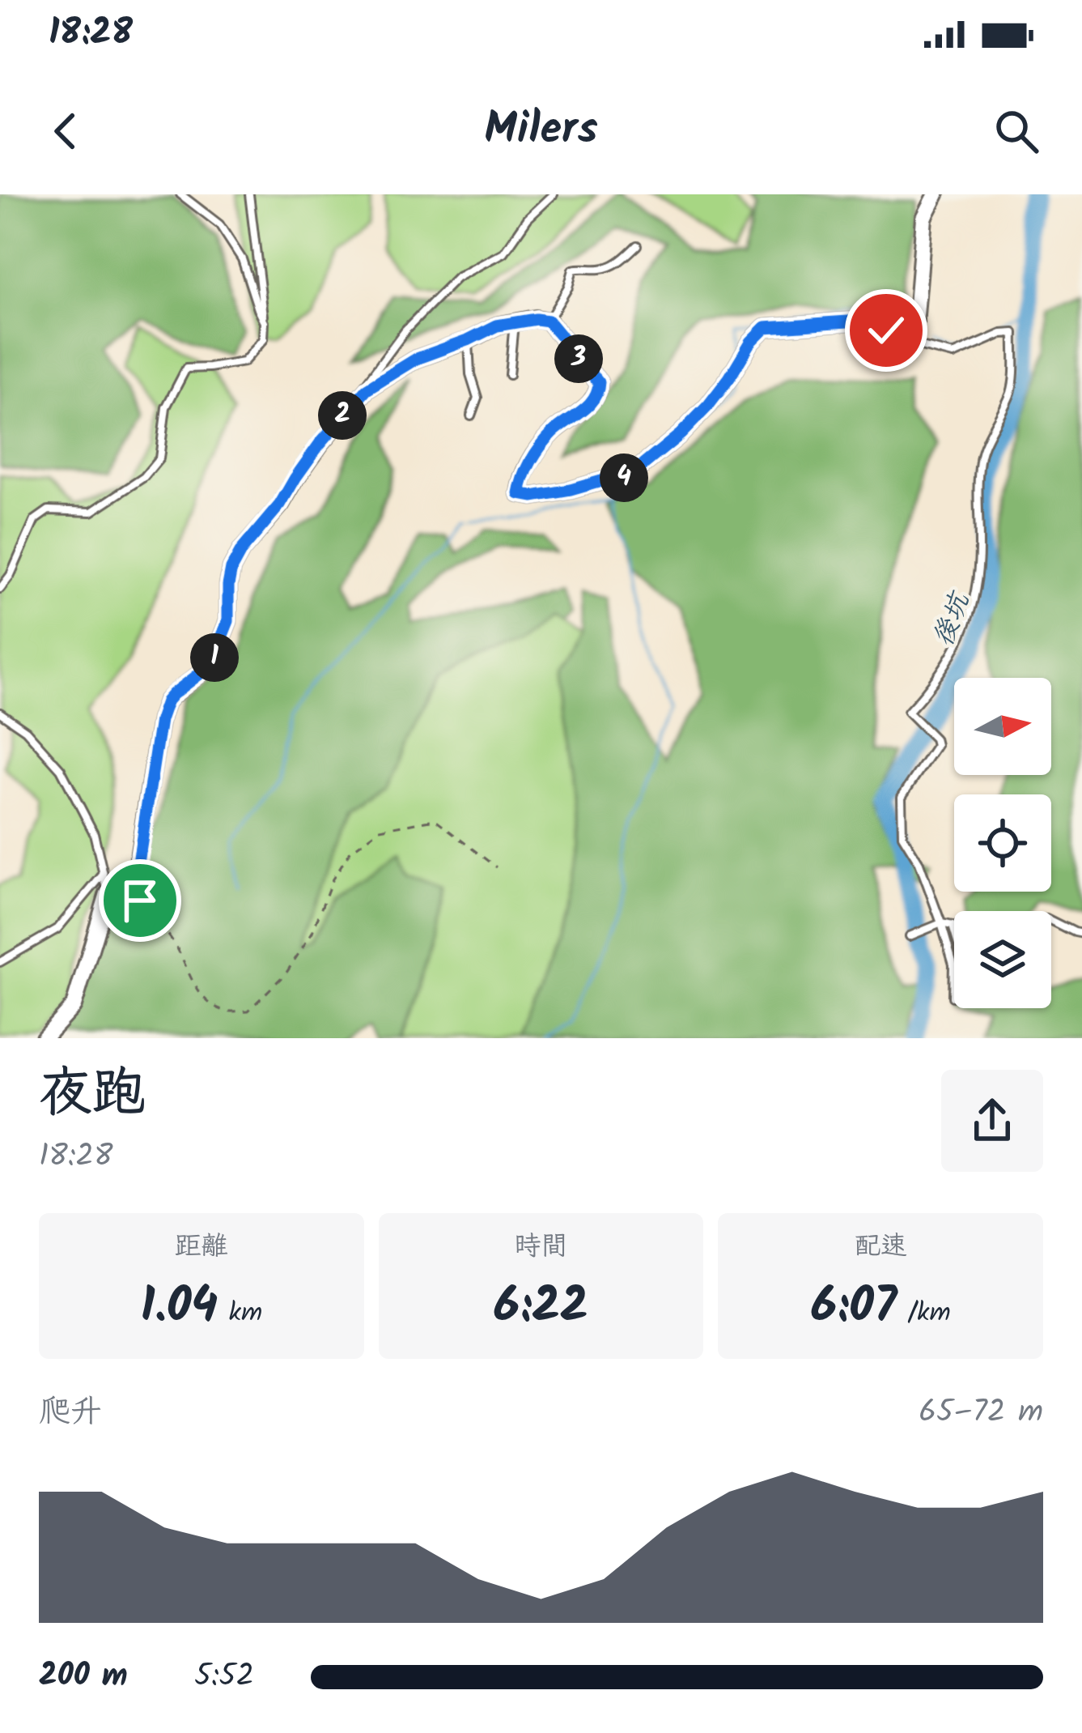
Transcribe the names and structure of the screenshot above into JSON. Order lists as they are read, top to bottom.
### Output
{
  "water": ["後坑"],
  "north": "right",
  "page": {
    "status": "18:28",
    "header": "Milers",
    "pins": [
      "3",
      "2",
      "4",
      "1"
    ],
    "heading": ["夜跑", "18:28"],
    "stats": [
      ["距離", "1.04 km"],
      ["時間", "6:22"],
      ["配速", "6:07 /km"]
    ],
    "chart": ["爬升", "65–72 m"],
    "list": [
      {
        "name": "200 m",
        "note": "5:52"
      }
    ]
  }
}
